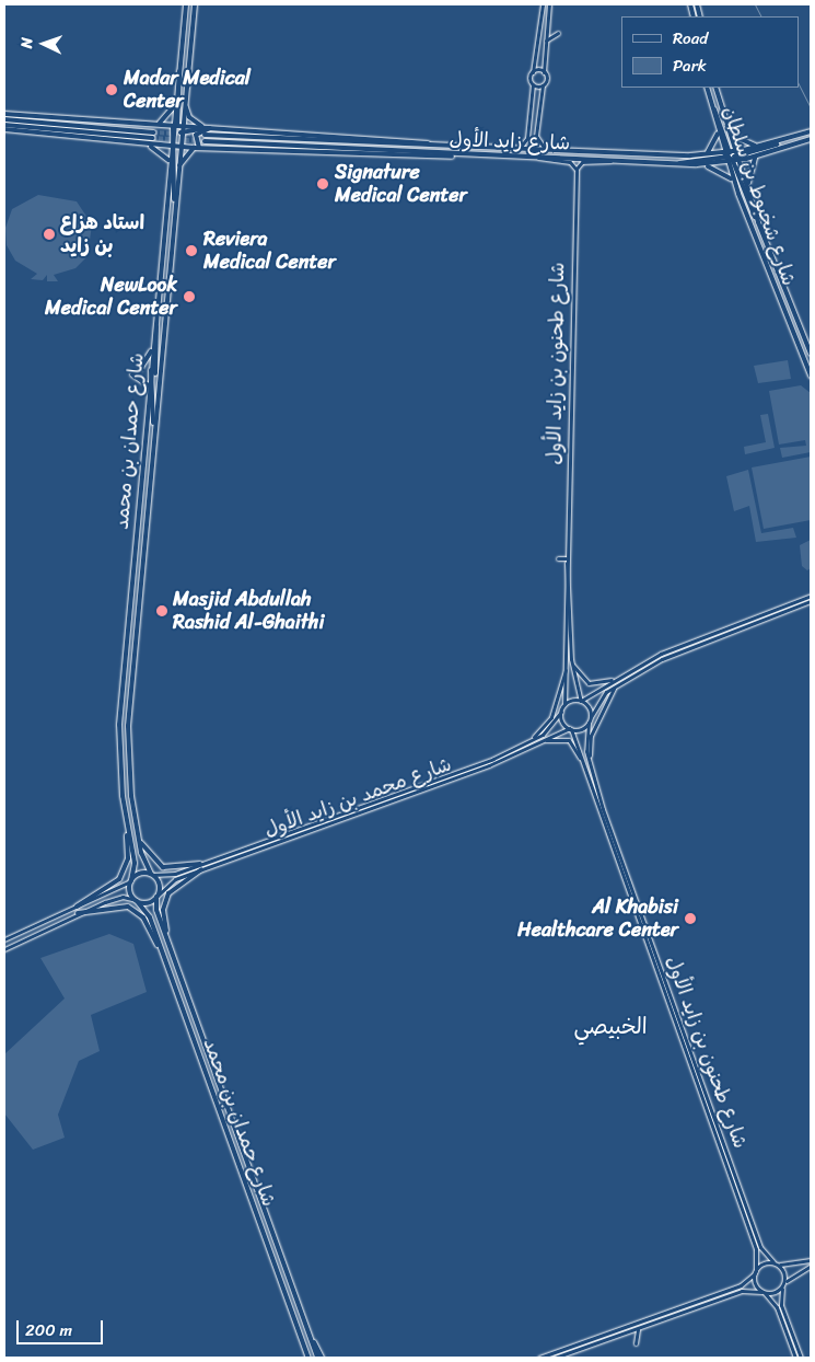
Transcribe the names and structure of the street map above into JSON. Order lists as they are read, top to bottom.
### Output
{
  "streets": {
    "main road": ["شارع زايد الأول", "شارع شخبوط بن سلطان", "شارع حمدان بن محمد"],
    "street": ["شارع طحنون بن زايد الأول", "شارع محمد بن زايد الأول"]
  },
  "crossings": [
    ["شارع زايد الأول", "شارع شخبوط بن سلطان"],
    ["شارع طحنون بن زايد الأول", "شارع محمد بن زايد الأول"],
    ["شارع حمدان بن محمد", "شارع محمد بن زايد الأول"]
  ],
  "districts": ["الخبيصي"],
  "places": [
    "Madar Medical Center",
    "Signature Medical Center",
    "استاد هزاع بن زايد",
    "Reviera Medical Center",
    "NewLook Medical Center",
    "Masjid Abdullah Rashid Al-Ghaithi",
    "Al Khabisi Healthcare Center"
  ],
  "legend": ["Road", "Park"],
  "scale_bar": "200 m",
  "north": "left"
}
